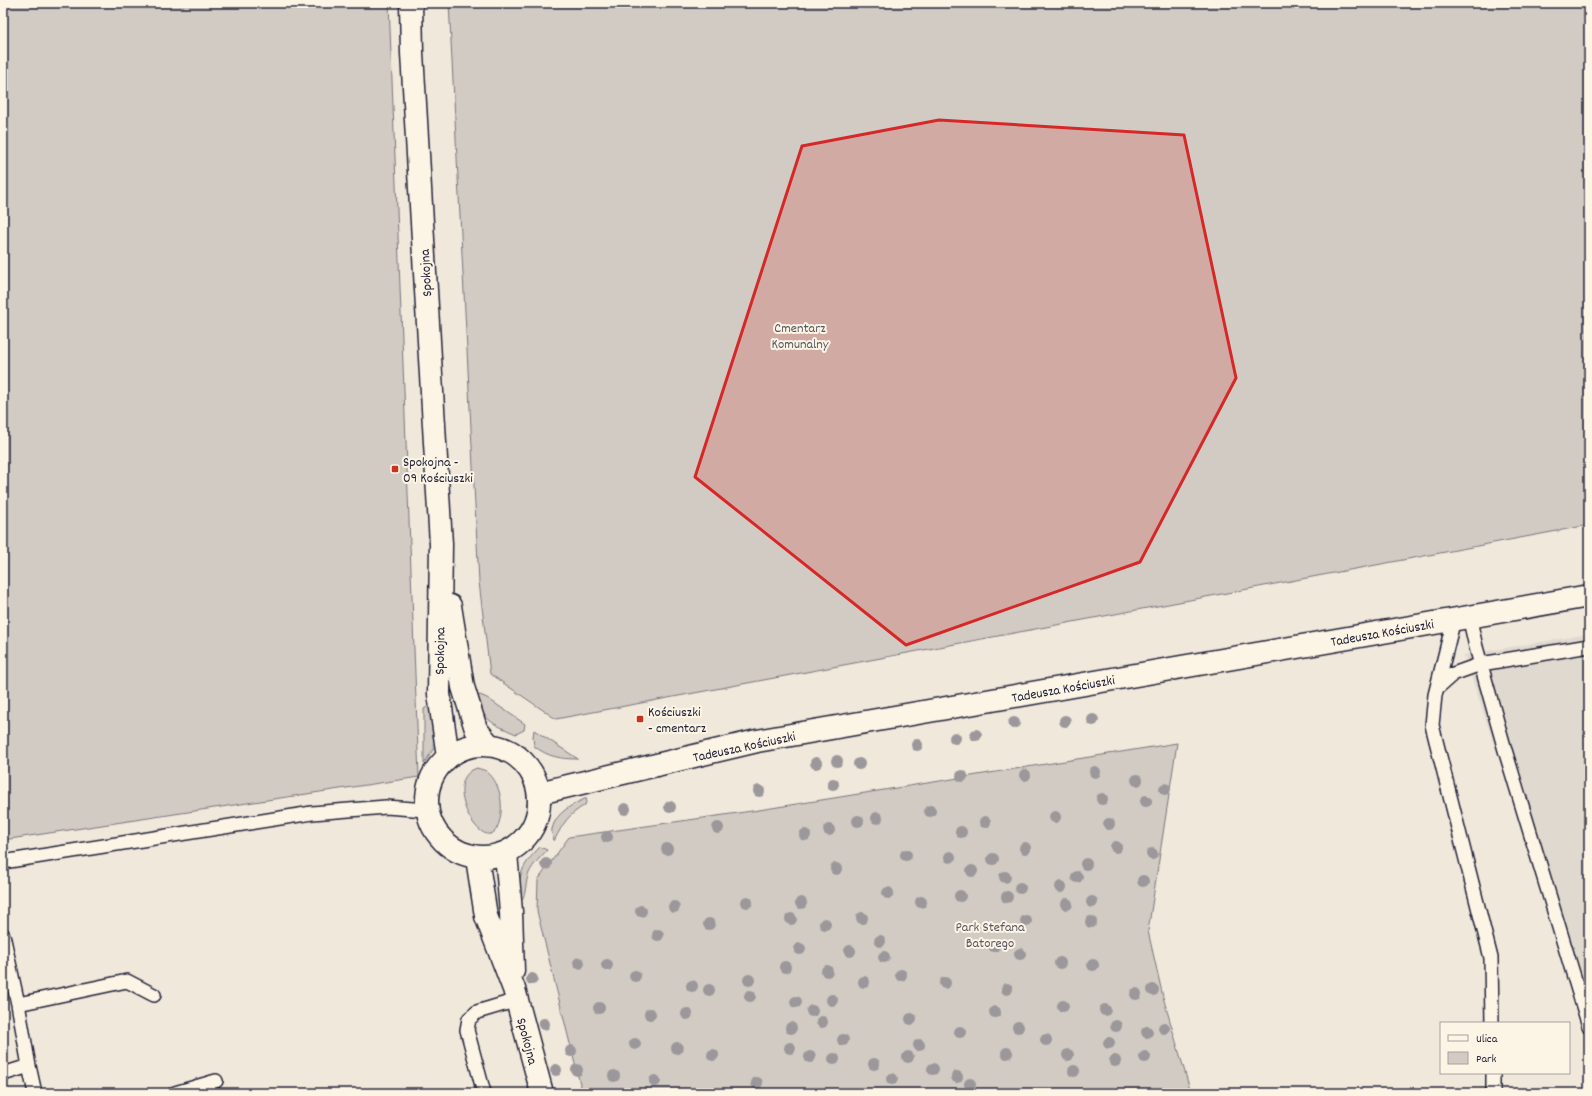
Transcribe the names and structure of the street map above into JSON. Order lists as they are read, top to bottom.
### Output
{
  "streets": {
    "street": ["Spokojna", "Tadeusza Kościuszki"]
  },
  "crossings": [
    ["Spokojna", "Tadeusza Kościuszki"]
  ],
  "parks": ["Cmentarz Komunalny", "Park Stefana Batorego"],
  "places": {
    "transit": ["Spokojna - 09 Kościuszki", "Kościuszki - cmentarz"]
  },
  "legend": ["Ulica", "Park"]
}
